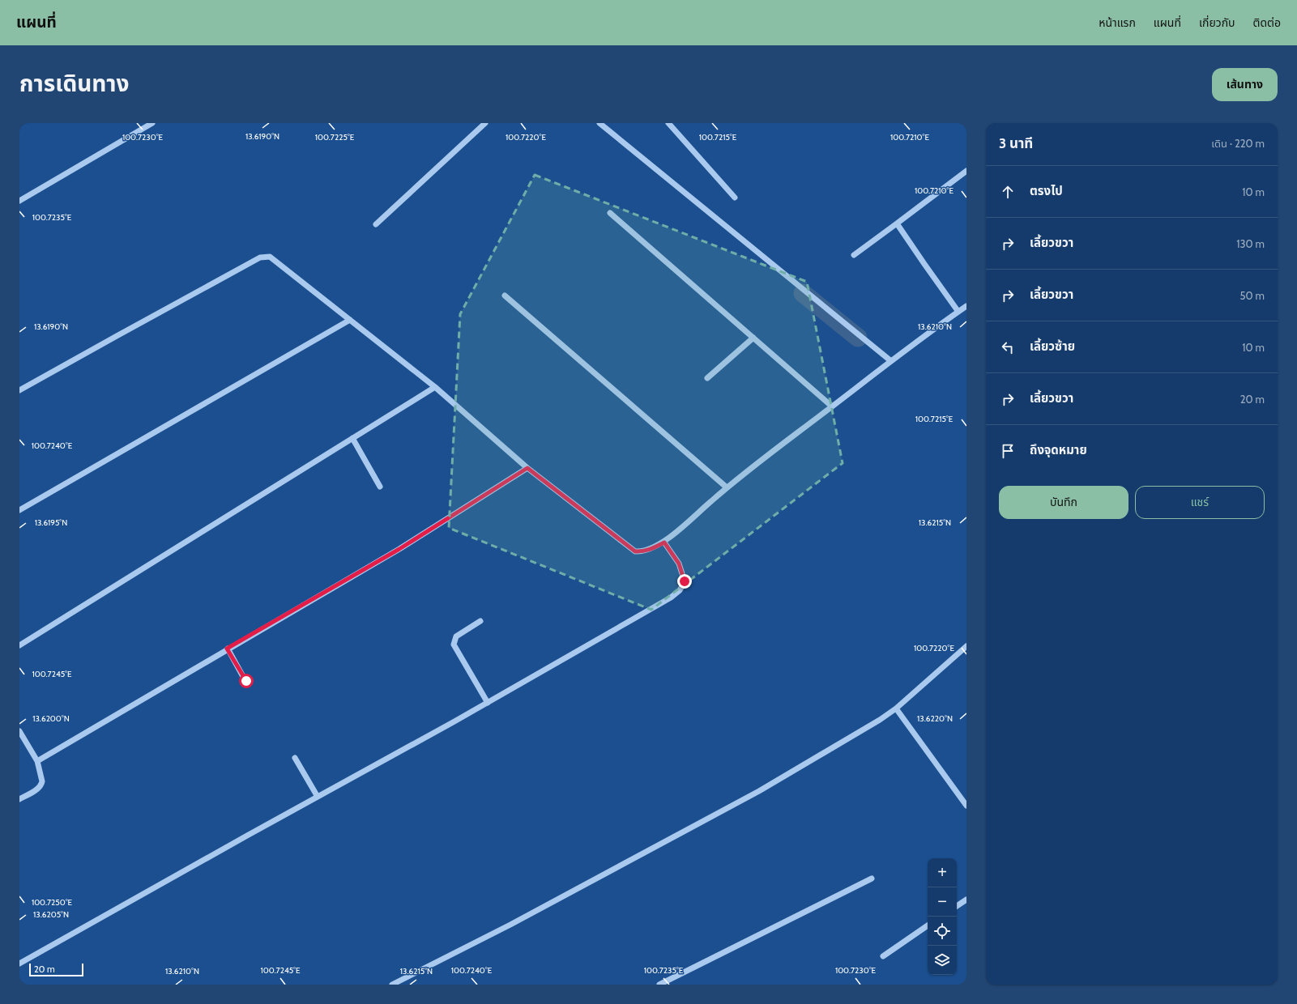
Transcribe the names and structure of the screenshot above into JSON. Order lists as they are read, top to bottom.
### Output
{
  "scale_bar": "20 m",
  "page": {
    "header": "แผนที่",
    "nav": [
      "หน้าแรก",
      "แผนที่",
      "เกี่ยวกับ",
      "ติดต่อ"
    ],
    "title": "การเดินทาง",
    "buttons": [
      "เส้นทาง",
      ["บันทึก", "แชร์"]
    ],
    "heading": ["3 นาที", "เดิน · 220 m"],
    "list": [
      ["ตรงไป", "10 m"],
      ["เลี้ยวขวา", "130 m"],
      ["เลี้ยวขวา", "50 m"],
      ["เลี้ยวซ้าย", "10 m"],
      ["เลี้ยวขวา", "20 m"],
      "ถึงจุดหมาย"
    ],
    "map_buttons": ["+", "−"],
    "scale": "20 m"
  },
  "coordinates": [
    "13.6190°N",
    "100.7210°E",
    "100.7230°E",
    "100.7225°E",
    "100.7220°E",
    "100.7215°E",
    "100.7235°E",
    "13.6210°N",
    "100.7240°E",
    "13.6215°N",
    "13.6195°N",
    "100.7245°E",
    "13.6220°N",
    "13.6200°N",
    "100.7250°E",
    "13.6205°N"
  ]
}
